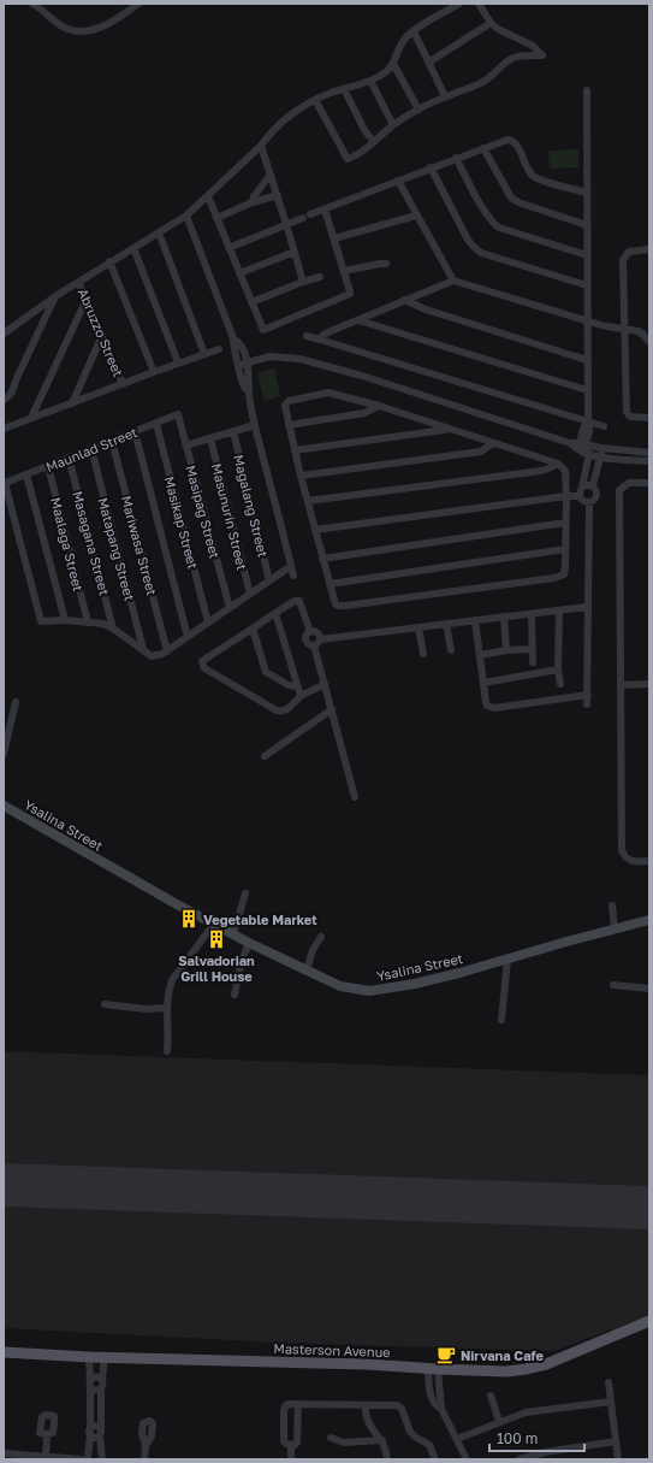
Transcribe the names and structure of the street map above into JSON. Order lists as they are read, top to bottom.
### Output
{
  "streets": {
    "main road": ["Masterson Avenue"],
    "street": [
      "Abruzzo Street",
      "Maunlad Street",
      "Magalang Street",
      "Masipag Street",
      "Masunurin Street",
      "Masikap Street",
      "Masagana Street",
      "Maalaga Street",
      "Mariwasa Street",
      "Matapang Street",
      "Ysalina Street"
    ]
  },
  "crossings": [
    ["Maunlad Street", "Masipag Street"],
    ["Maunlad Street", "Masikap Street"],
    ["Maunlad Street", "Masagana Street"],
    ["Maunlad Street", "Maalaga Street"],
    ["Maunlad Street", "Mariwasa Street"],
    ["Maunlad Street", "Matapang Street"]
  ],
  "places": {
    "building": ["Vegetable Market", "Salvadorian Grill House"],
    "cafe": ["Nirvana Cafe"]
  },
  "scale_bar": "100 m"
}
